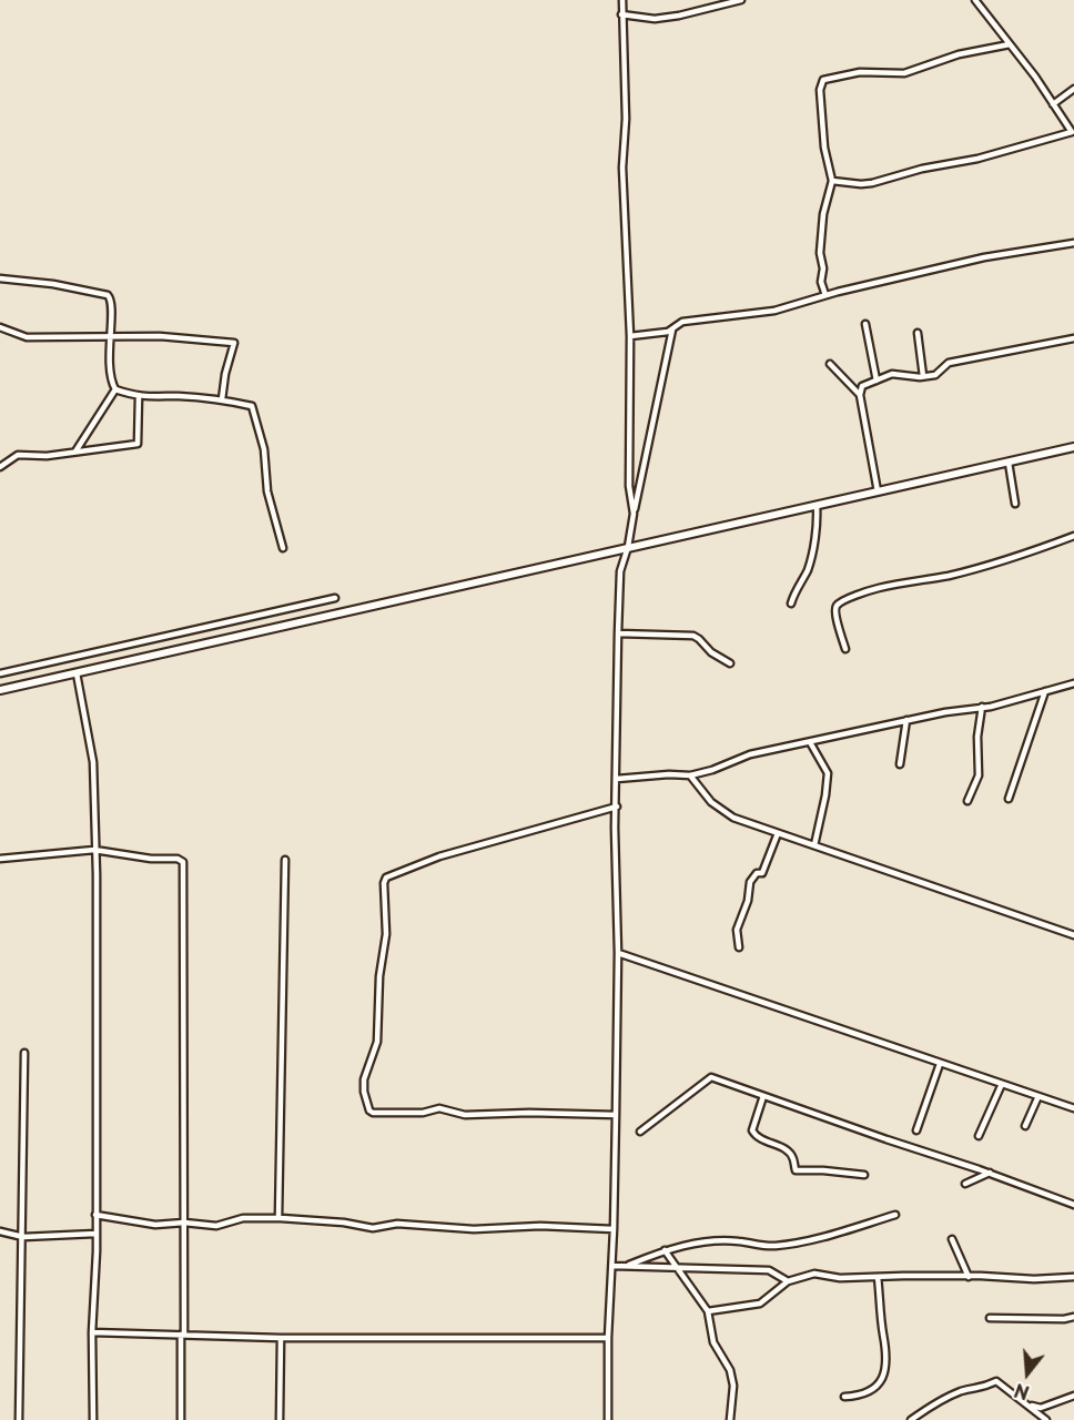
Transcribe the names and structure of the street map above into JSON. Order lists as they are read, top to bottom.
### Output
{
  "north": "bottom"
}
